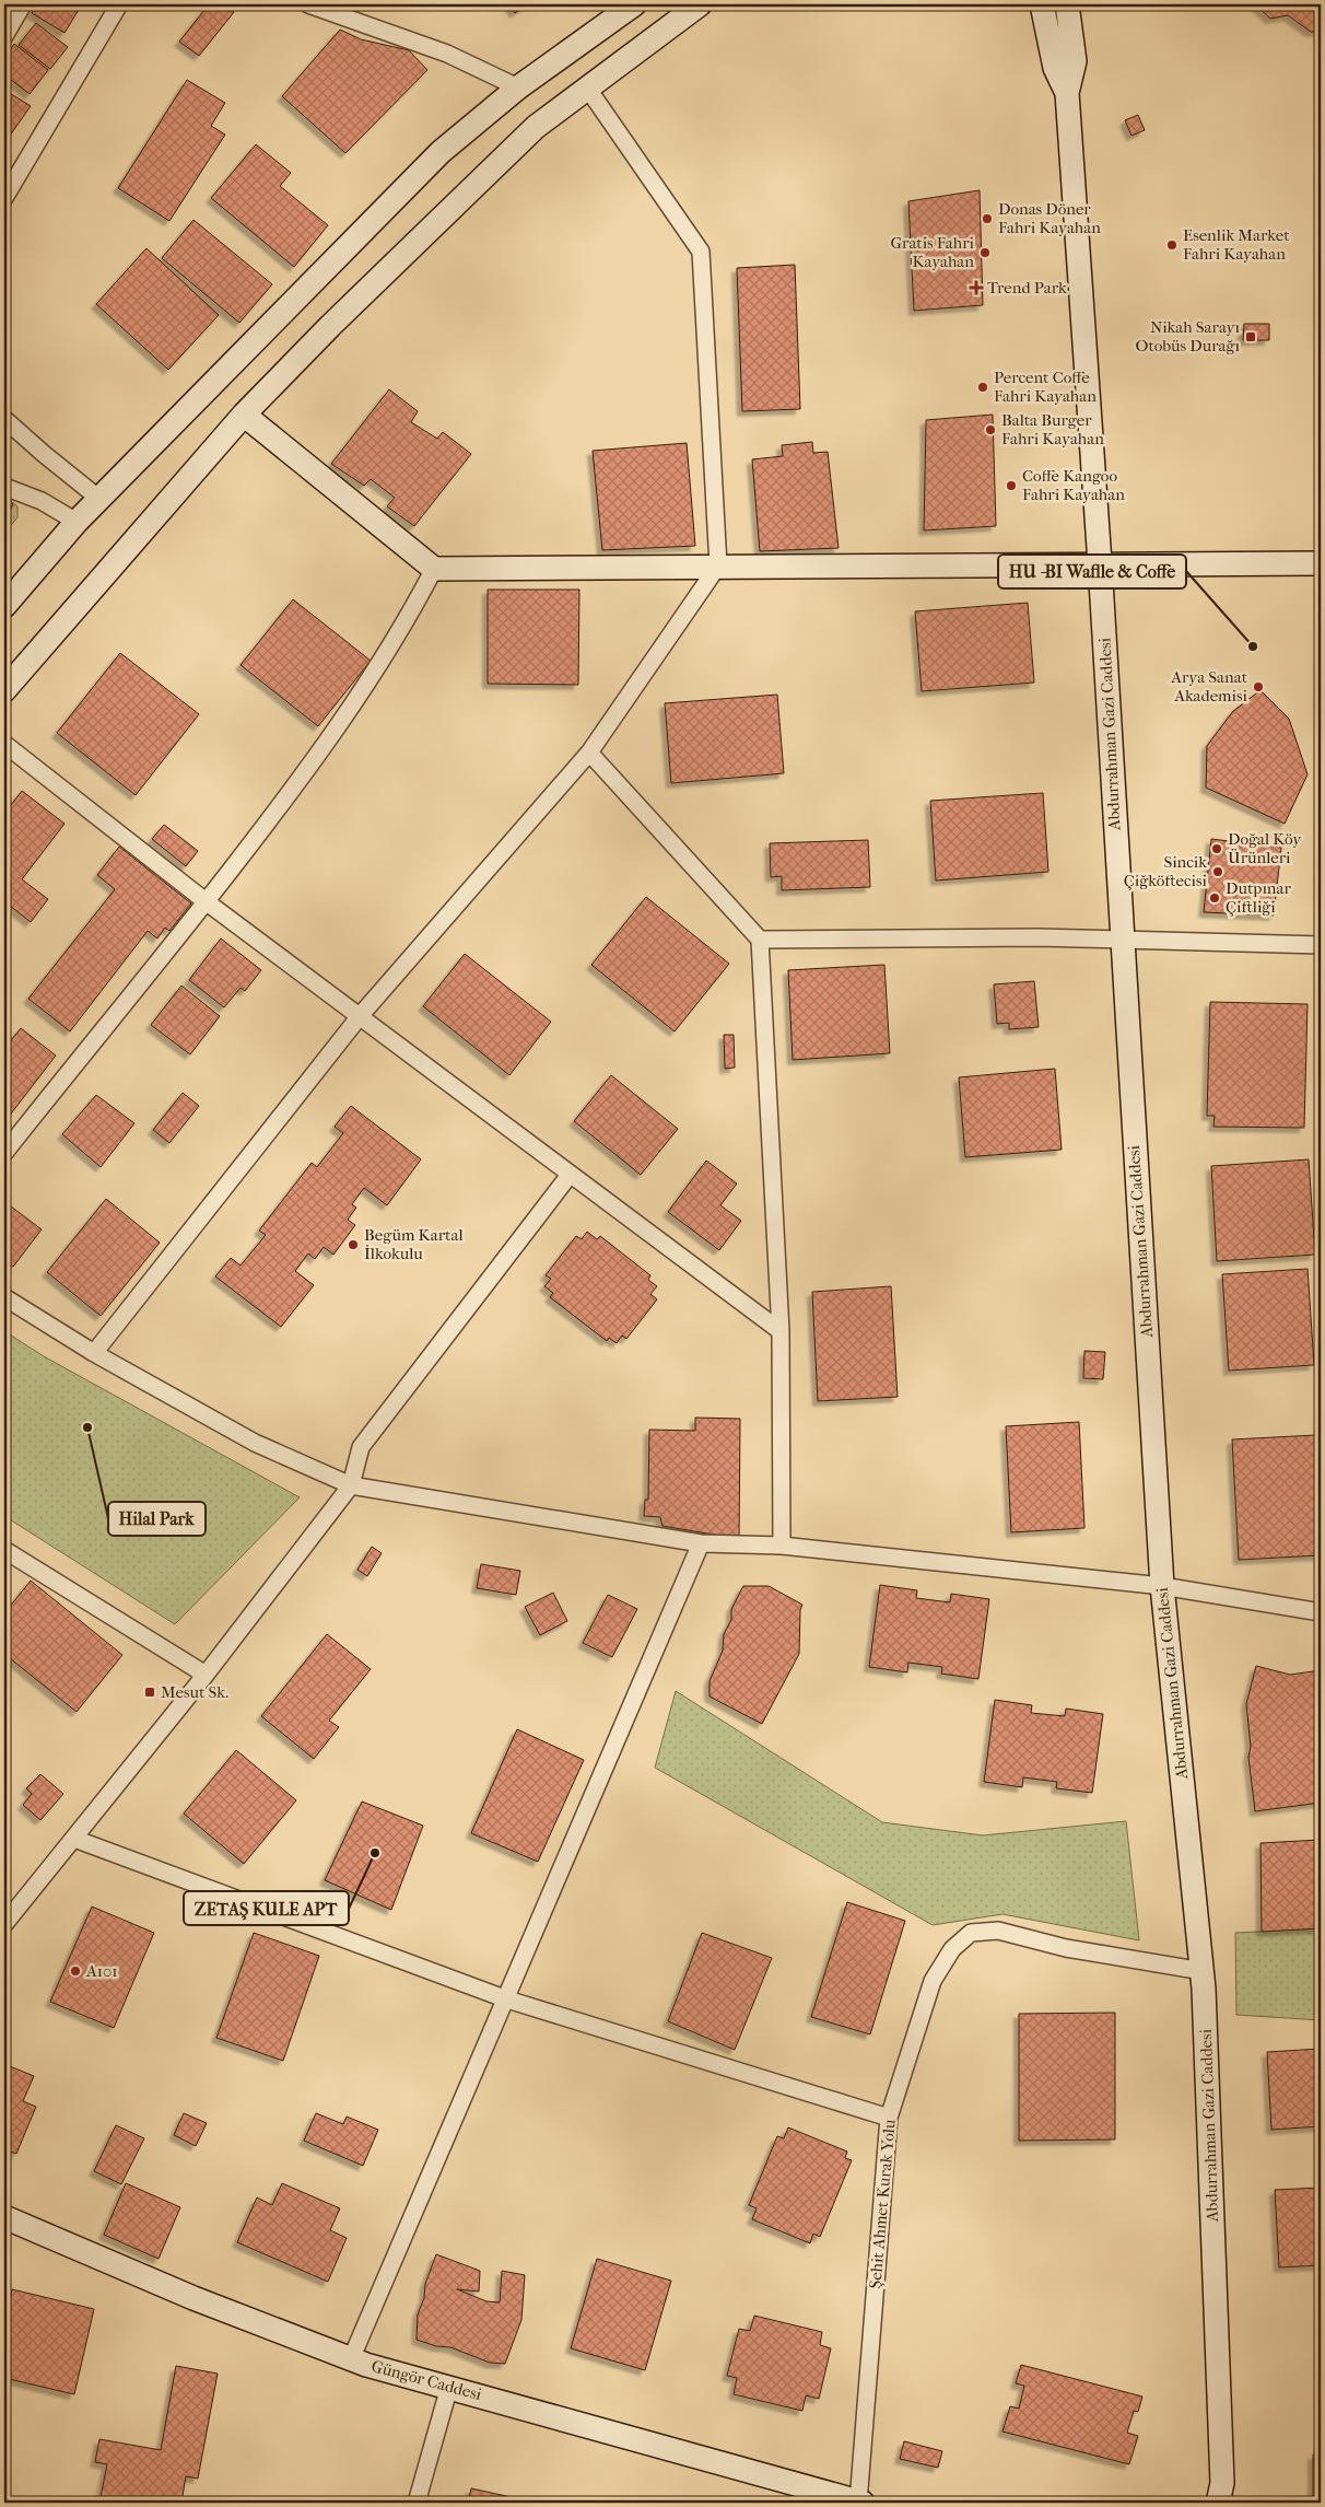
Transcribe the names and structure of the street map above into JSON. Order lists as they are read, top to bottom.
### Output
{
  "streets": {
    "street": ["Abdurrahman Gazi Caddesi", "Şehit Ahmet Kurak Yolu", "Güngör Caddesi"]
  },
  "crossings": [
    ["Abdurrahman Gazi Caddesi", "Şehit Ahmet Kurak Yolu"],
    ["Şehit Ahmet Kurak Yolu", "Güngör Caddesi"]
  ],
  "places": {
    "other": [
      "Donas Döner Fahri Kayahan",
      "Esenlik Market Fahri Kayahan",
      "Gratis Fahri Kayahan",
      "Percent Coffe Fahri Kayahan",
      "Balta Burger Fahri Kayahan",
      "Coffe Kangoo Fahri Kayahan",
      "HU -BI Waflle & Coffe",
      "Arya Sanat Akademisi",
      "Doğal Köy Ürünleri",
      "Sincik Çiğköftecisi",
      "Dutpınar Çiftliği",
      "Begüm Kartal İlkokulu",
      "Hilal Park",
      "ZETAŞ KULE APT",
      "A101"
    ],
    "health": ["Trend Park"],
    "transit": ["Nikah Sarayı Otobüs Durağı", "Mesut Sk."]
  }
}
